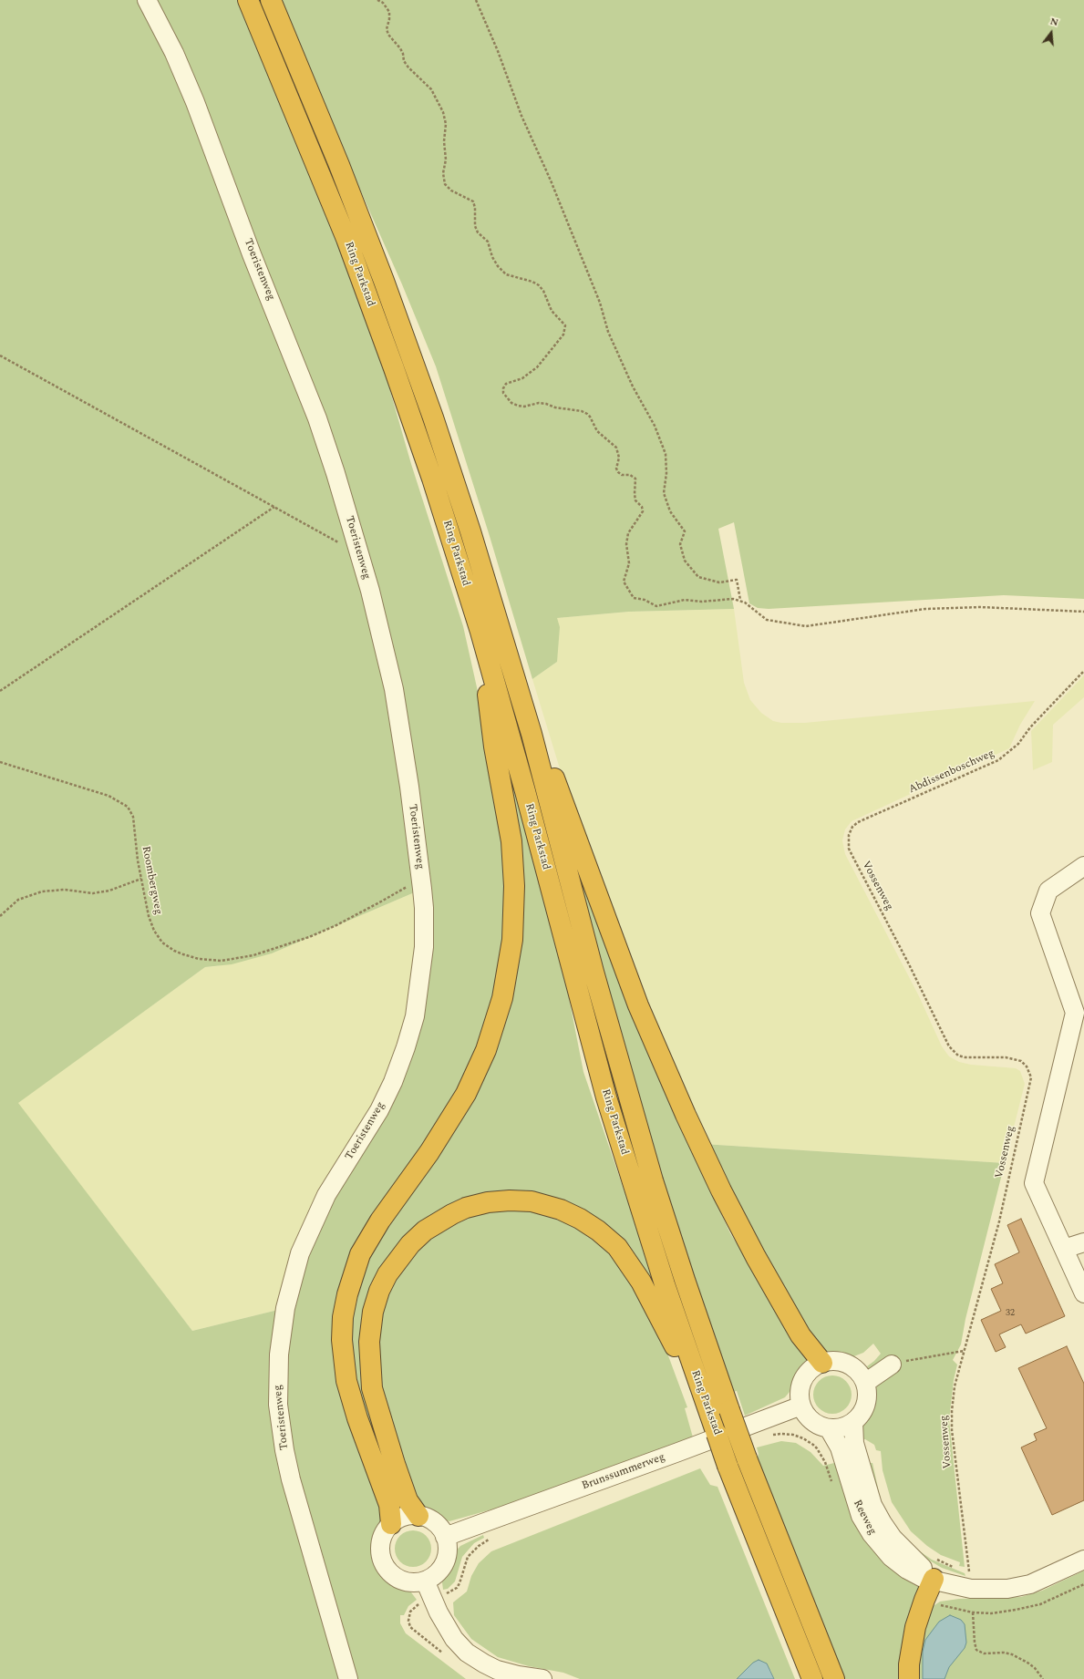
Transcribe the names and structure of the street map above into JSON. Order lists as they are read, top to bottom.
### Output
{
  "streets": {
    "highway": ["Ring Parkstad"],
    "street": ["Toeristenweg", "Brunssummerweg", "Reeweg"],
    "path": ["Abdissenboschweg", "Roombergweg", "Vossenweg"]
  },
  "crossings": [
    ["Toeristenweg", "Roombergweg"],
    ["Abdissenboschweg", "Vossenweg"],
    ["Brunssummerweg", "Reeweg"]
  ],
  "house_numbers": ["32"],
  "north": "top"
}
